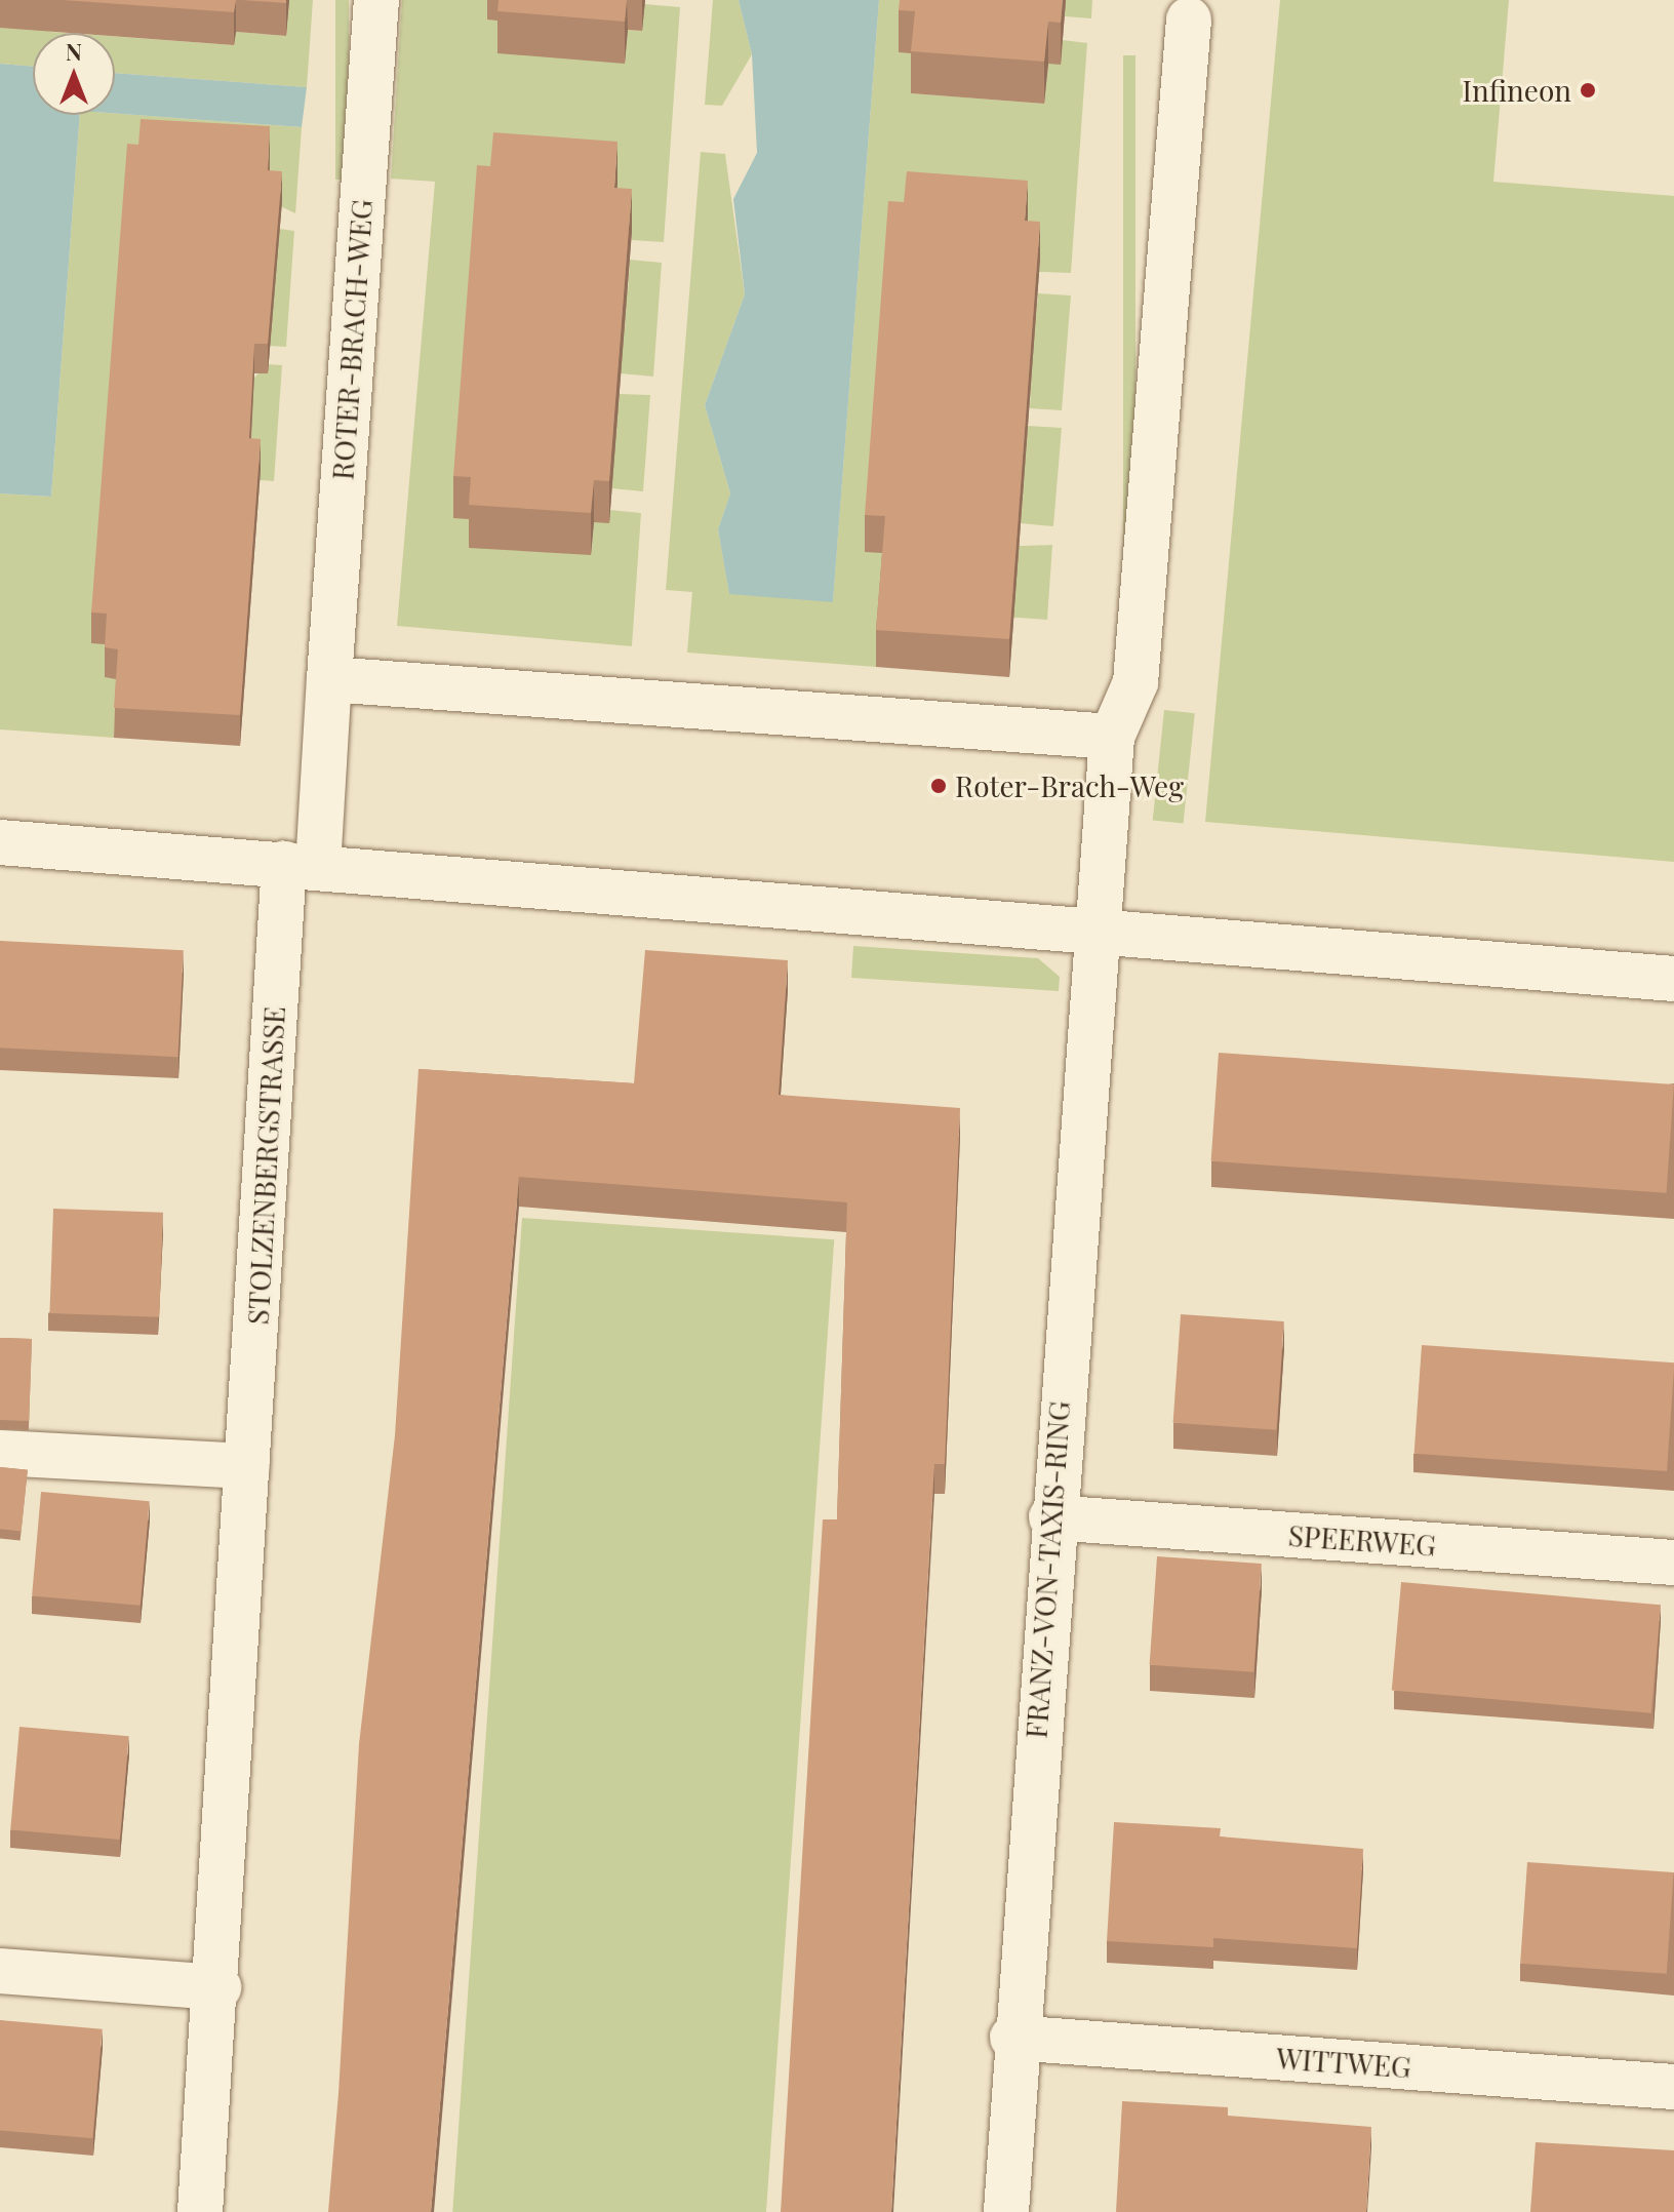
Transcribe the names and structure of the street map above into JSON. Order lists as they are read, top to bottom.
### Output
{
  "streets": {
    "street": [
      "ROTER-BRACH-WEG",
      "STOLZENBERGSTRASSE",
      "SPEERWEG",
      "FRANZ-VON-TAXIS-RING",
      "WITTWEG"
    ]
  },
  "crossings": [
    ["ROTER-BRACH-WEG", "STOLZENBERGSTRASSE"],
    ["SPEERWEG", "FRANZ-VON-TAXIS-RING"],
    ["FRANZ-VON-TAXIS-RING", "WITTWEG"]
  ],
  "places": ["Infineon", "Roter-Brach-Weg"],
  "north": "top"
}
